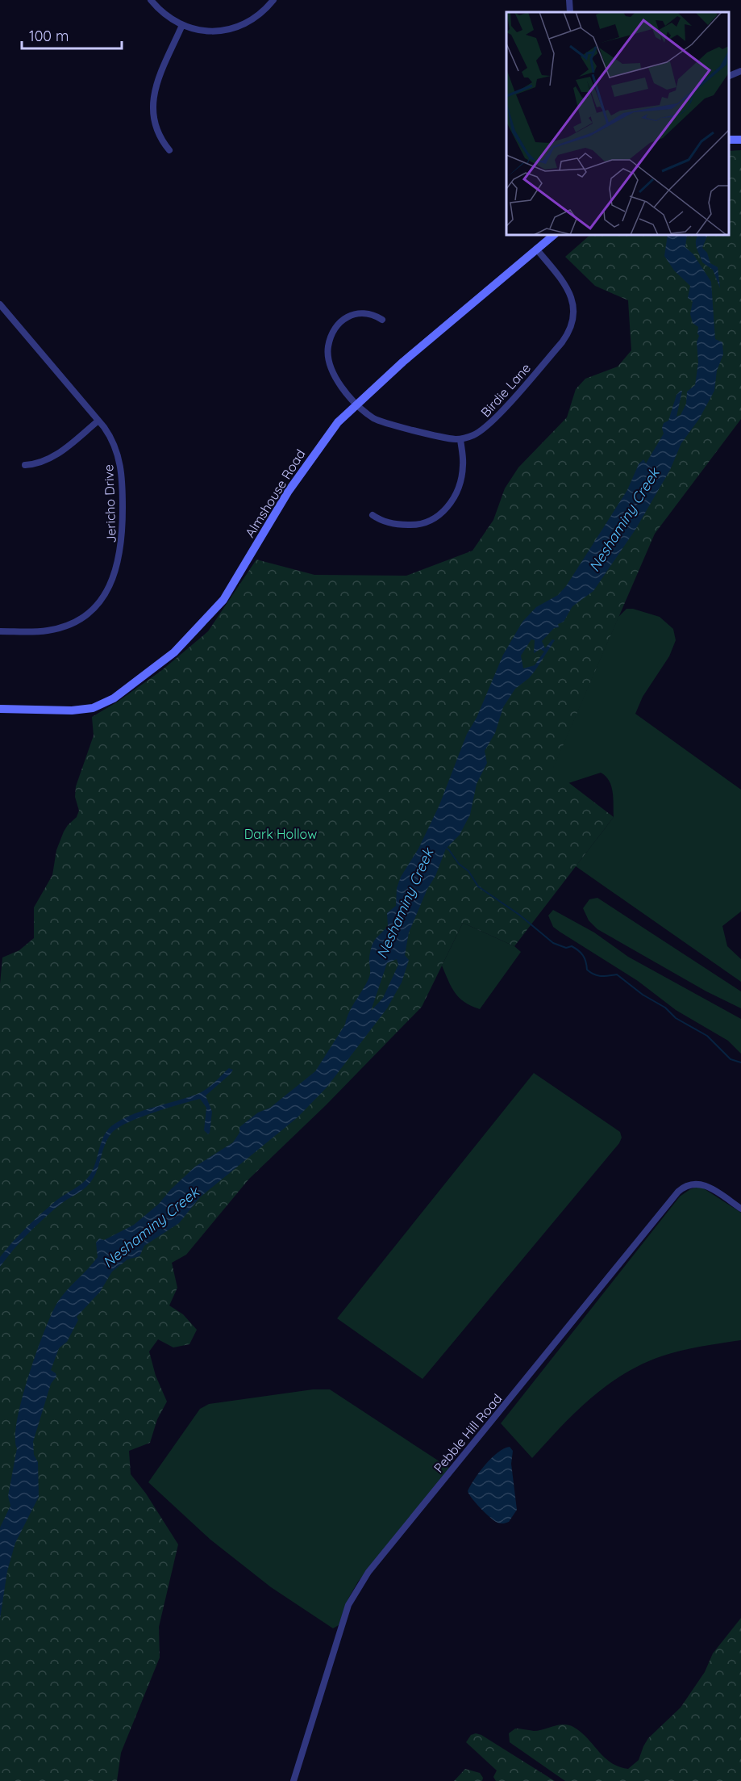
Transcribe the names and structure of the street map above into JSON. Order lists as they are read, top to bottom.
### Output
{
  "streets": {
    "main road": ["Almshouse Road"],
    "street": ["Birdie Lane", "Jericho Drive", "Pebble Hill Road"]
  },
  "crossings": [
    ["Birdie Lane", "Almshouse Road"]
  ],
  "water": ["Neshaminy Creek"],
  "parks": ["Dark Hollow"],
  "scale_bar": "100 m"
}
